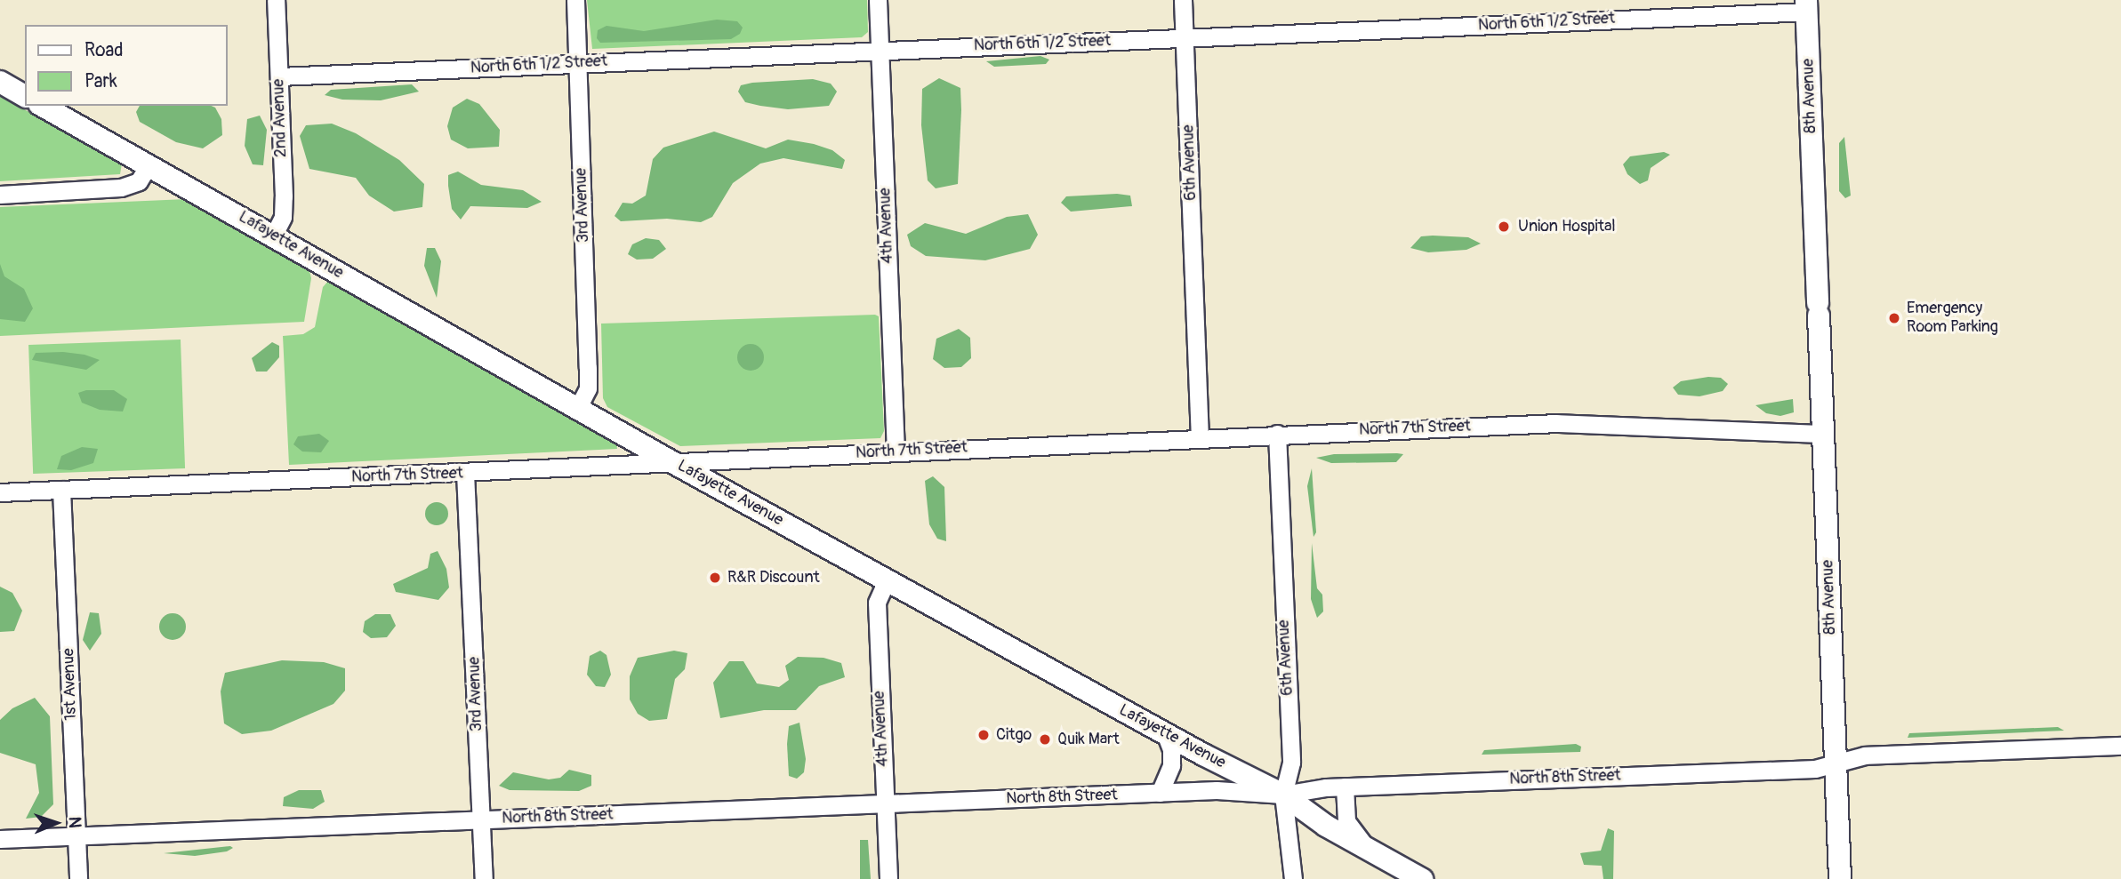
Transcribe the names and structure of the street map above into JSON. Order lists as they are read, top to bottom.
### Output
{
  "streets": {
    "street": [
      "North 6th 1/2 Street",
      "8th Avenue",
      "2nd Avenue",
      "6th Avenue",
      "3rd Avenue",
      "4th Avenue",
      "Lafayette Avenue",
      "North 7th Street",
      "1st Avenue",
      "North 8th Street"
    ]
  },
  "crossings": [
    ["North 6th 1/2 Street", "8th Avenue"],
    ["North 6th 1/2 Street", "2nd Avenue"],
    ["North 6th 1/2 Street", "6th Avenue"],
    ["North 6th 1/2 Street", "3rd Avenue"],
    ["North 6th 1/2 Street", "4th Avenue"],
    ["8th Avenue", "North 7th Street"],
    ["8th Avenue", "North 8th Street"],
    ["2nd Avenue", "Lafayette Avenue"],
    ["6th Avenue", "Lafayette Avenue"],
    ["6th Avenue", "North 7th Street"],
    ["6th Avenue", "North 8th Street"],
    ["3rd Avenue", "Lafayette Avenue"],
    ["3rd Avenue", "North 7th Street"],
    ["3rd Avenue", "North 8th Street"],
    ["4th Avenue", "Lafayette Avenue"],
    ["4th Avenue", "North 7th Street"],
    ["4th Avenue", "North 8th Street"],
    ["Lafayette Avenue", "North 7th Street"],
    ["Lafayette Avenue", "North 8th Street"],
    ["North 7th Street", "1st Avenue"],
    ["1st Avenue", "North 8th Street"]
  ],
  "places": [
    "Union Hospital",
    "Emergency Room Parking",
    "R&R Discount",
    "Citgo",
    "Quik Mart"
  ],
  "legend": ["Road", "Park"],
  "north": "right"
}
